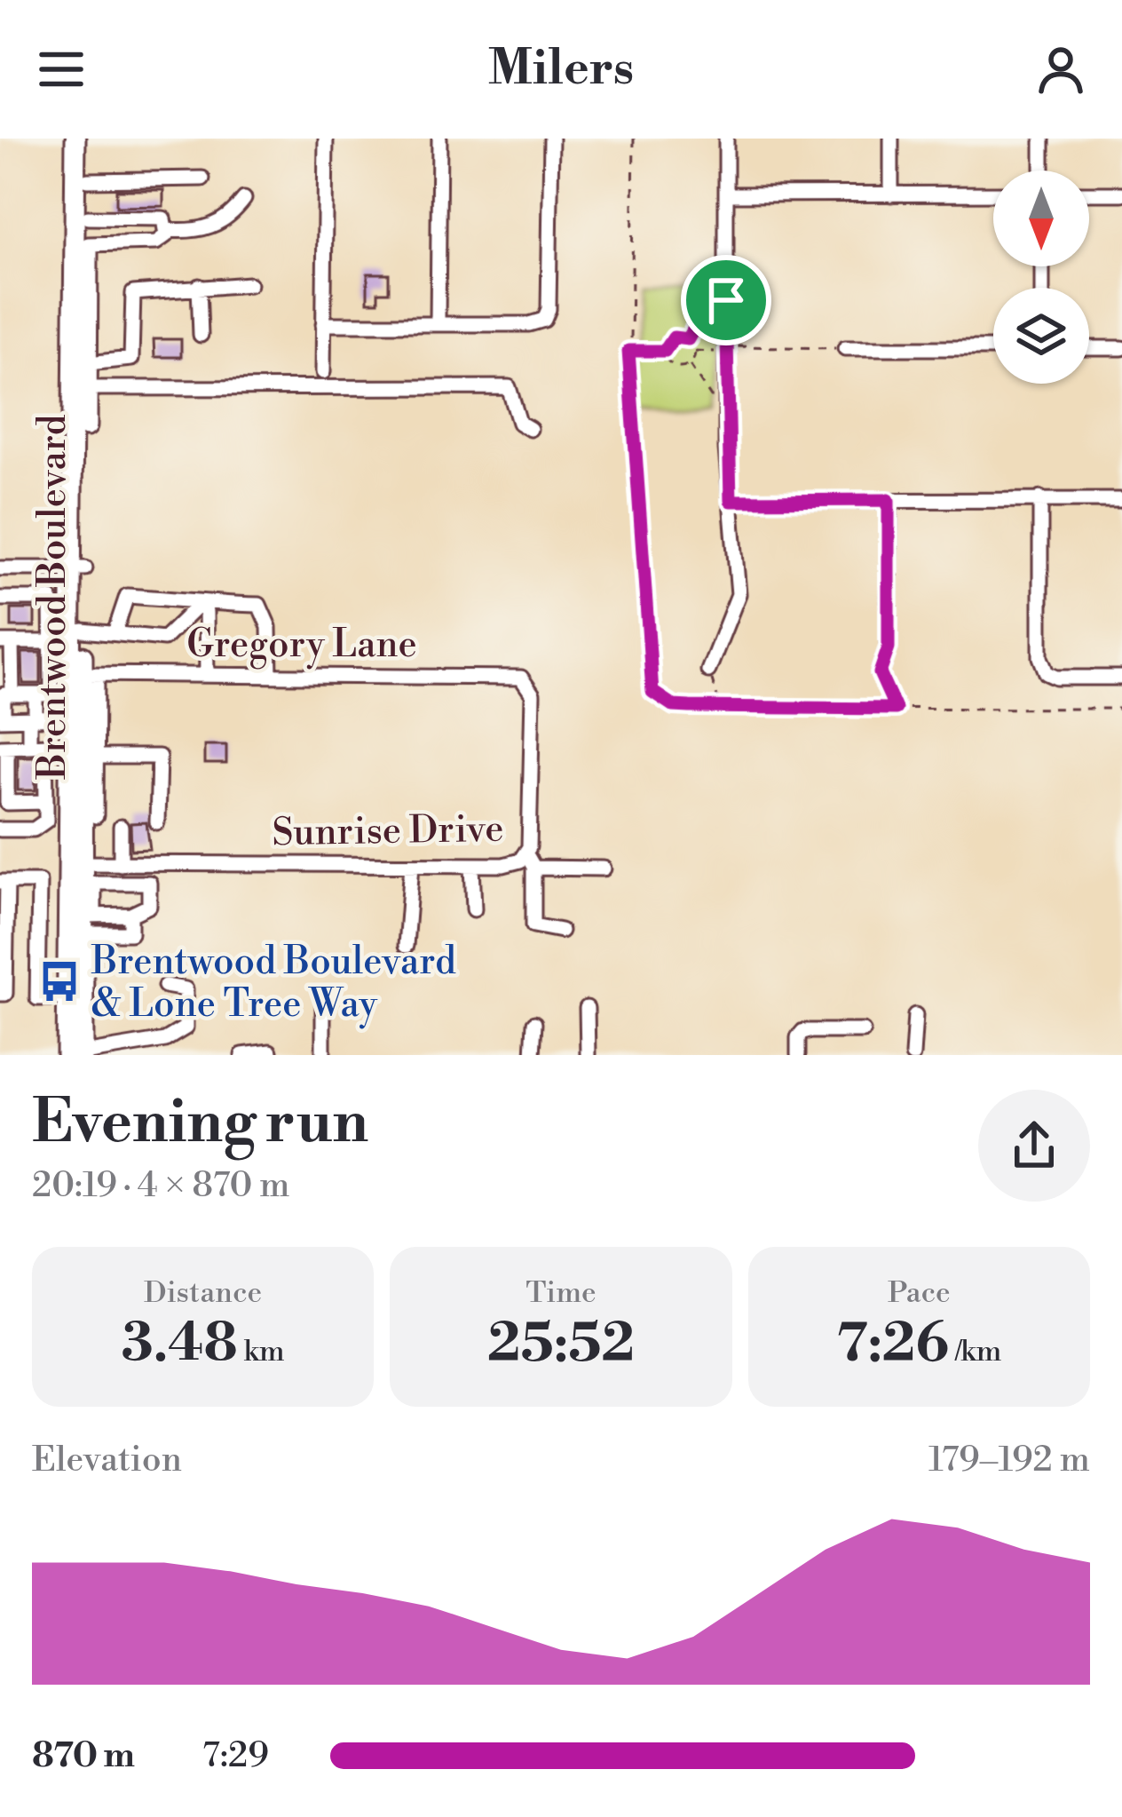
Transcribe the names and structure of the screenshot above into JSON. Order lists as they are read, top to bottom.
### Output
{
  "streets": {
    "main road": ["Brentwood Boulevard"],
    "street": ["Gregory Lane", "Sunrise Drive"]
  },
  "crossings": [
    ["Brentwood Boulevard", "Gregory Lane"],
    ["Brentwood Boulevard", "Sunrise Drive"],
    ["Gregory Lane", "Sunrise Drive"]
  ],
  "places": {
    "bus stop": ["Brentwood Boulevard & Lone Tree Way"]
  },
  "north": "bottom",
  "page": {
    "header": "Milers",
    "heading": ["Evening run", "20:19 · 4 × 870 m"],
    "stats": [
      ["Distance", "3.48 km"],
      ["Time", "25:52"],
      ["Pace", "7:26 /km"]
    ],
    "chart": ["Elevation", "179–192 m"],
    "list": [
      {
        "name": "870 m",
        "note": "7:29"
      }
    ]
  }
}
